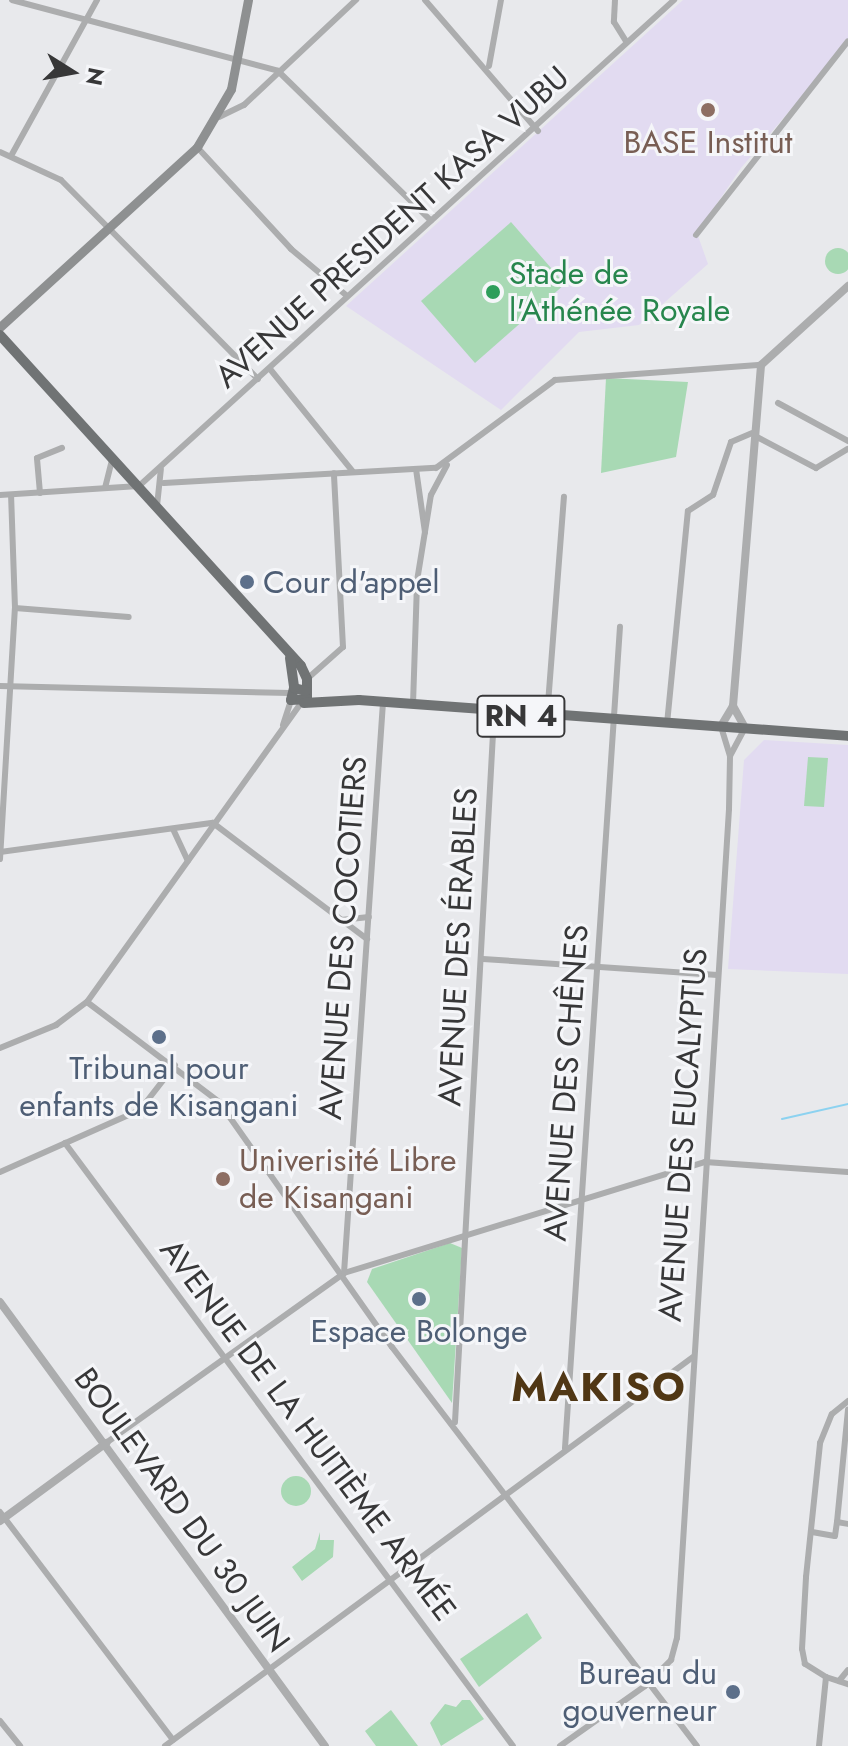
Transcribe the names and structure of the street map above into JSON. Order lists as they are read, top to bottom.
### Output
{
  "streets": {
    "highway": ["RN 4"],
    "street": [
      "AVENUE PRESIDENT KASA VUBU",
      "AVENUE DES COCOTIERS",
      "AVENUE DES ÉRABLES",
      "AVENUE DES CHÊNES",
      "AVENUE DES EUCALYPTUS",
      "AVENUE DE LA HUITIÈME ARMÉE",
      "BOULEVARD DU 30 JUIN"
    ]
  },
  "crossings": [
    ["RN 4", "AVENUE DES COCOTIERS"],
    ["RN 4", "AVENUE DES ÉRABLES"],
    ["RN 4", "AVENUE DES CHÊNES"],
    ["RN 4", "AVENUE DES EUCALYPTUS"]
  ],
  "districts": ["MAKISO"],
  "places": [
    "BASE Institut",
    "Stade de l'Athénée Royale",
    "Cour d'appel",
    "Tribunal pour enfants de Kisangani",
    "Univerisité Libre de Kisangani",
    "Espace Bolonge",
    "Bureau du gouverneur"
  ],
  "north": "right"
}
